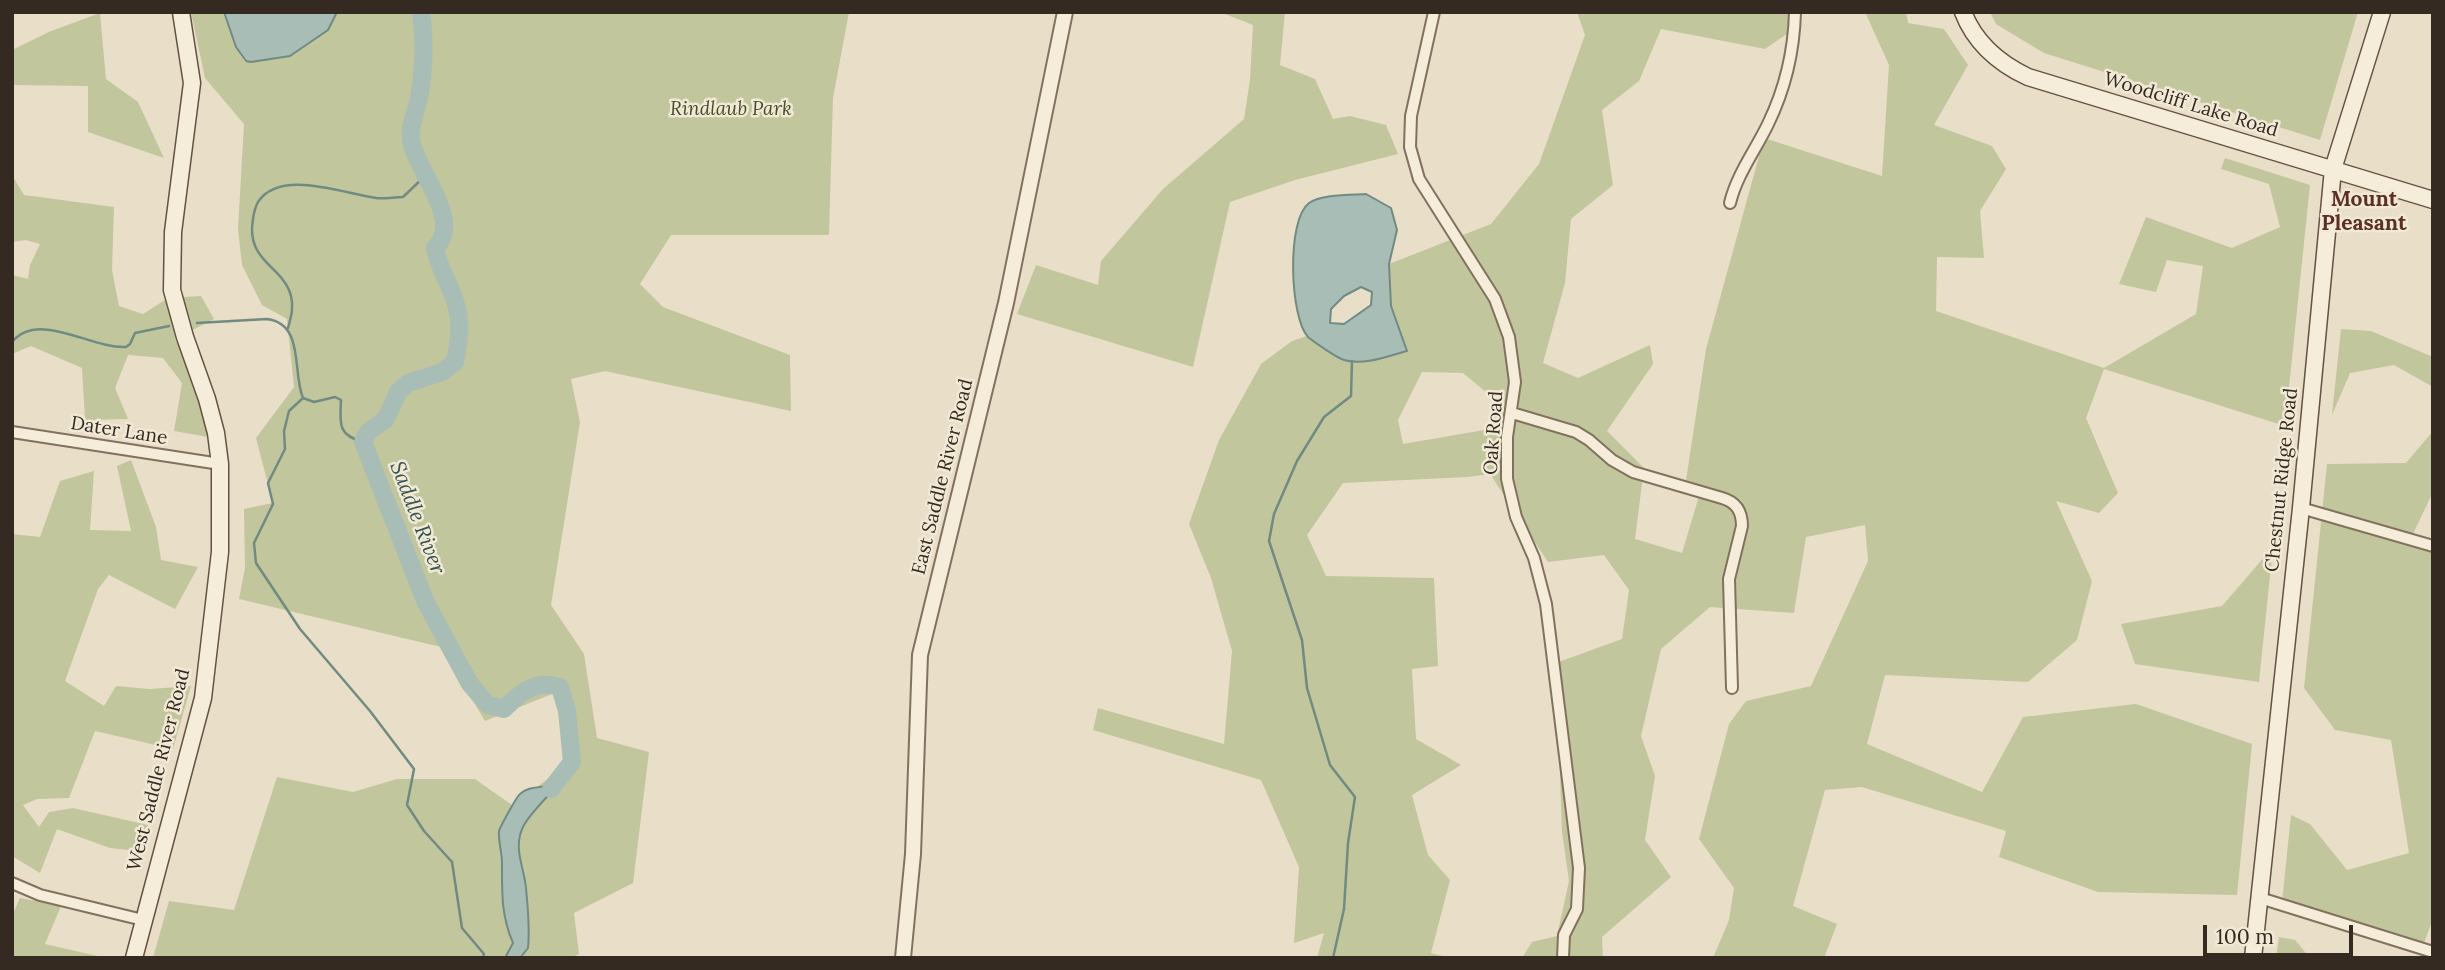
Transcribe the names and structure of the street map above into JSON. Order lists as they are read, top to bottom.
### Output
{
  "streets": {
    "main road": ["Woodcliff Lake Road", "Chestnut Ridge Road", "West Saddle River Road"],
    "street": ["Dater Lane", "Oak Road", "East Saddle River Road"]
  },
  "crossings": [
    ["Woodcliff Lake Road", "Chestnut Ridge Road"],
    ["Dater Lane", "West Saddle River Road"]
  ],
  "districts": ["Mount Pleasant"],
  "water": ["Saddle River"],
  "parks": ["Rindlaub Park"],
  "scale_bar": "100 m"
}
